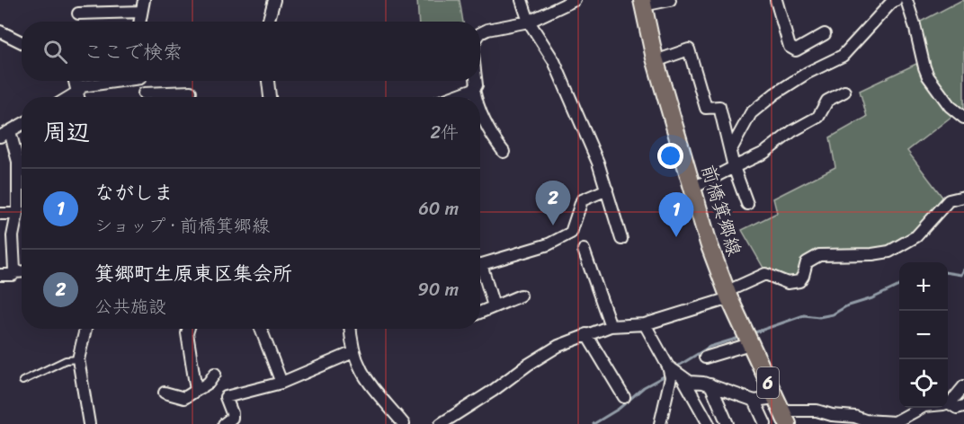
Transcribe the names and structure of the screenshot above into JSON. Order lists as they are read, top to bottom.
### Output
{
  "streets": {
    "main road": ["前橋箕郷線", "6"]
  },
  "page": {
    "search": "ここで検索",
    "heading": ["周辺", "2件"],
    "list": [
      {
        "mark": "1",
        "name": "ながしま",
        "note": "ショップ · 前橋箕郷線",
        "value": "60 m"
      },
      {
        "mark": "2",
        "name": "箕郷町生原東区集会所",
        "note": "公共施設",
        "value": "90 m"
      }
    ],
    "pins": ["2", "1"],
    "map_buttons": ["+", "−"]
  }
}
